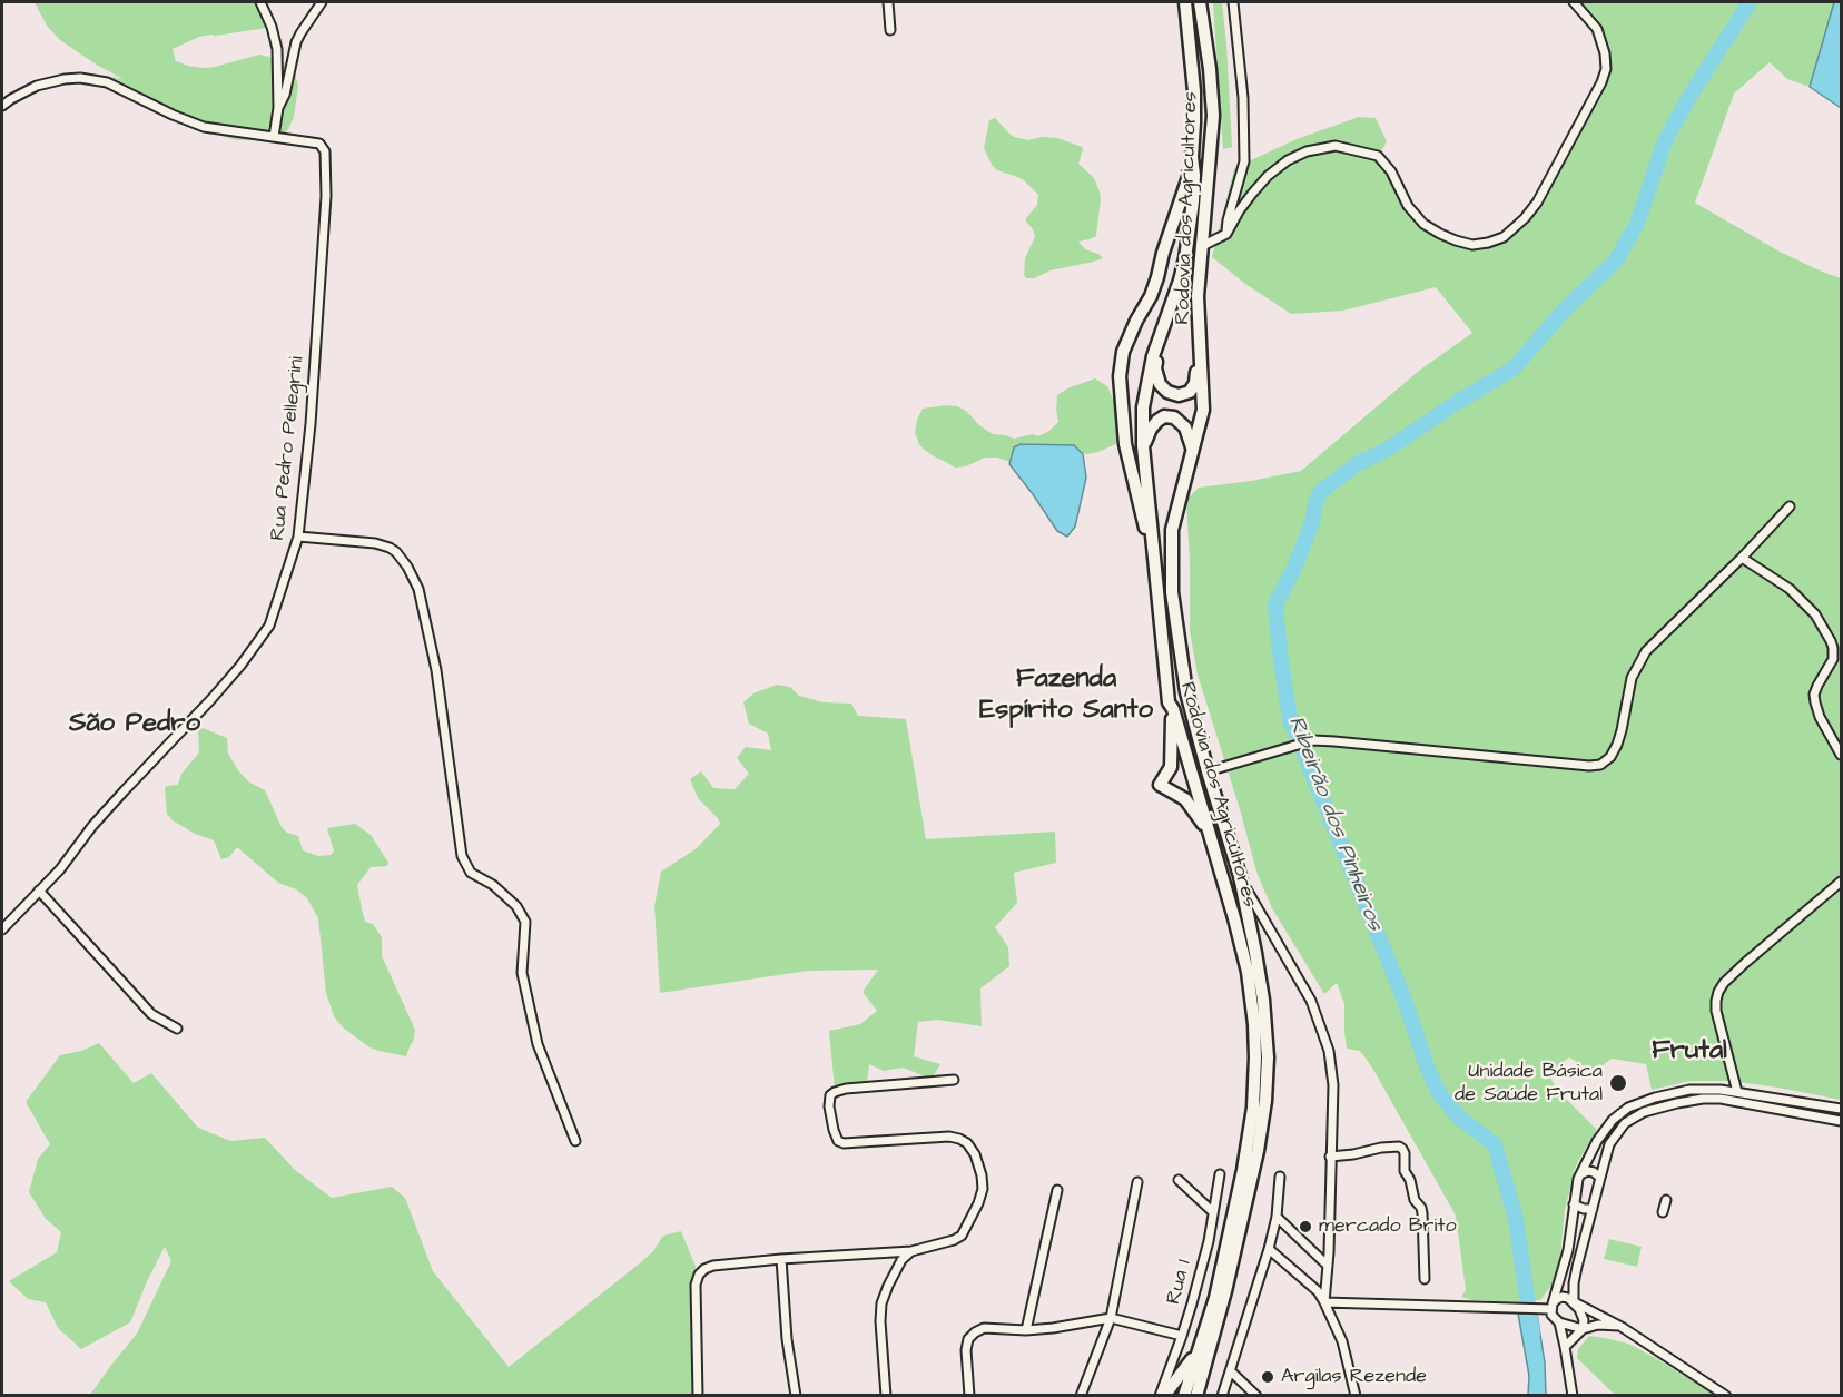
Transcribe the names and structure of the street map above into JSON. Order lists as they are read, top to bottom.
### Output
{
  "streets": {
    "main road": ["Rodovia dos Agricultores"],
    "street": ["Rua Pedro Pellegrini", "Rua 1"]
  },
  "districts": ["Fazenda Espírito Santo", "São Pedro", "Frutal"],
  "water": ["Ribeirão dos Pinheiros"],
  "places": ["Unidade Básica de Saúde Frutal", "mercado Brito", "Argilas Rezende"]
}
